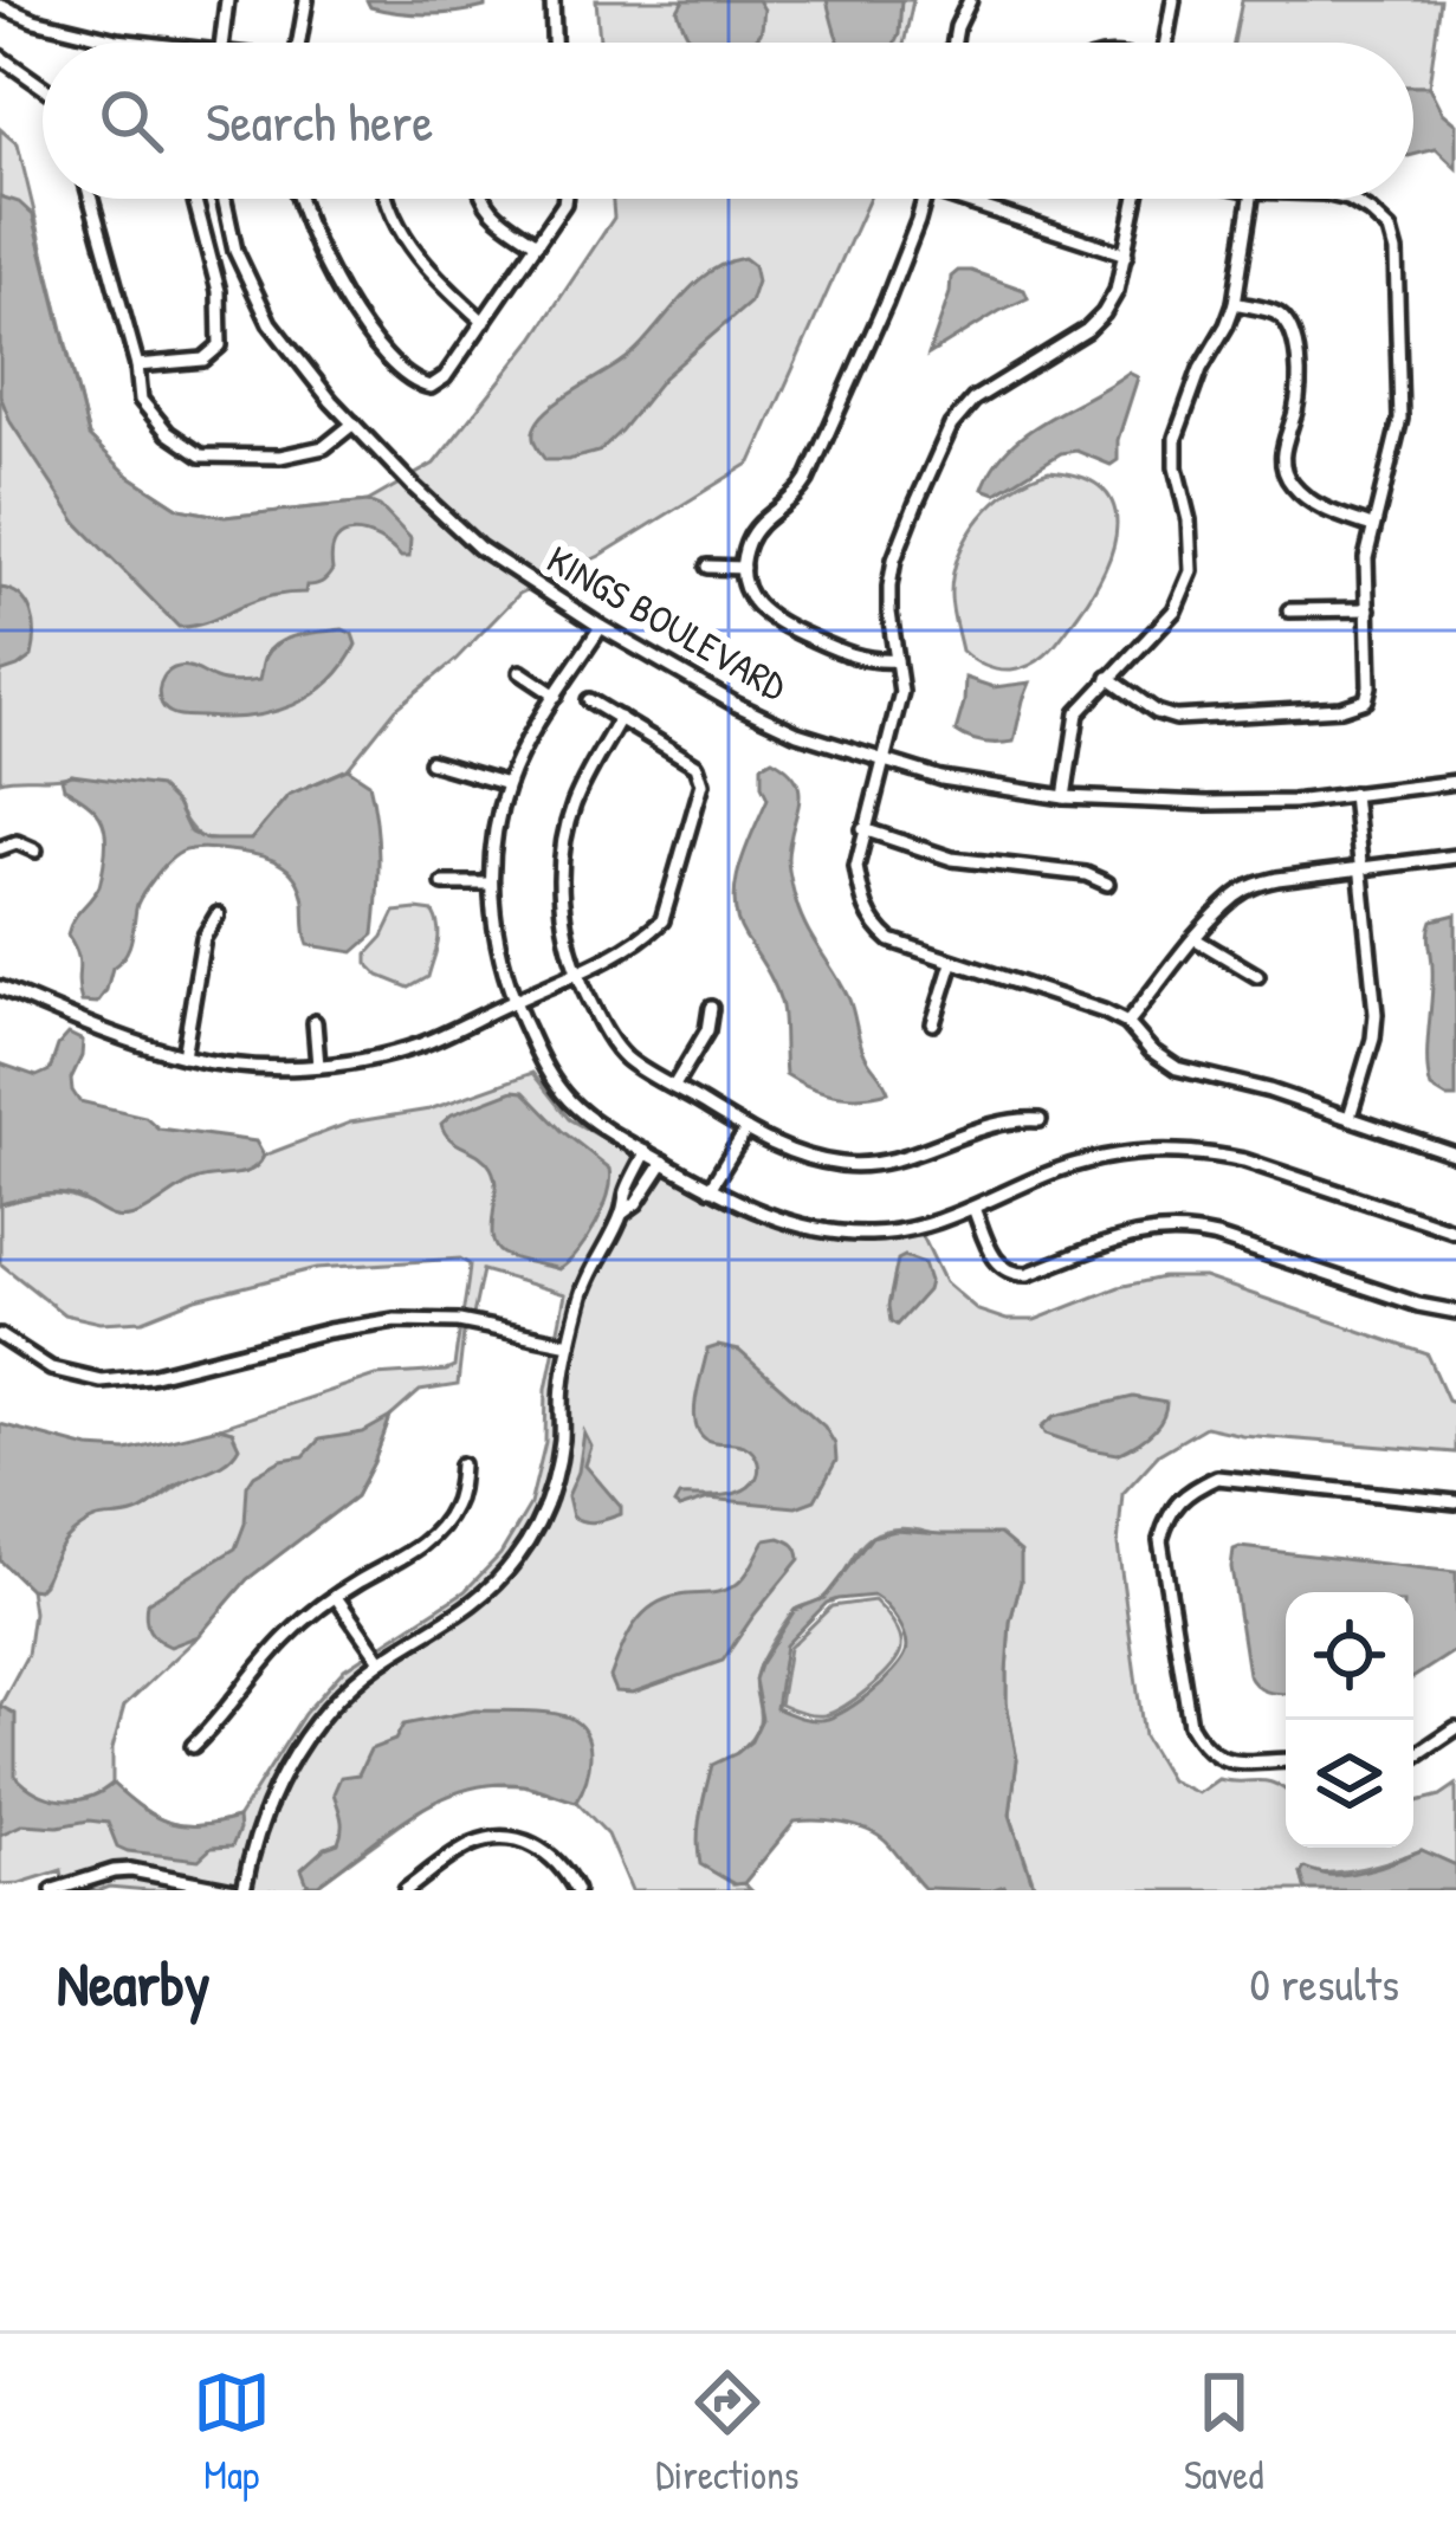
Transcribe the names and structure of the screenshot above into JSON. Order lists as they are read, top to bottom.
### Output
{
  "streets": {
    "street": ["KINGS BOULEVARD"]
  },
  "page": {
    "search": "Search here",
    "heading": ["Nearby", "0 results"],
    "nav": ["Map", "Directions", "Saved"]
  }
}
